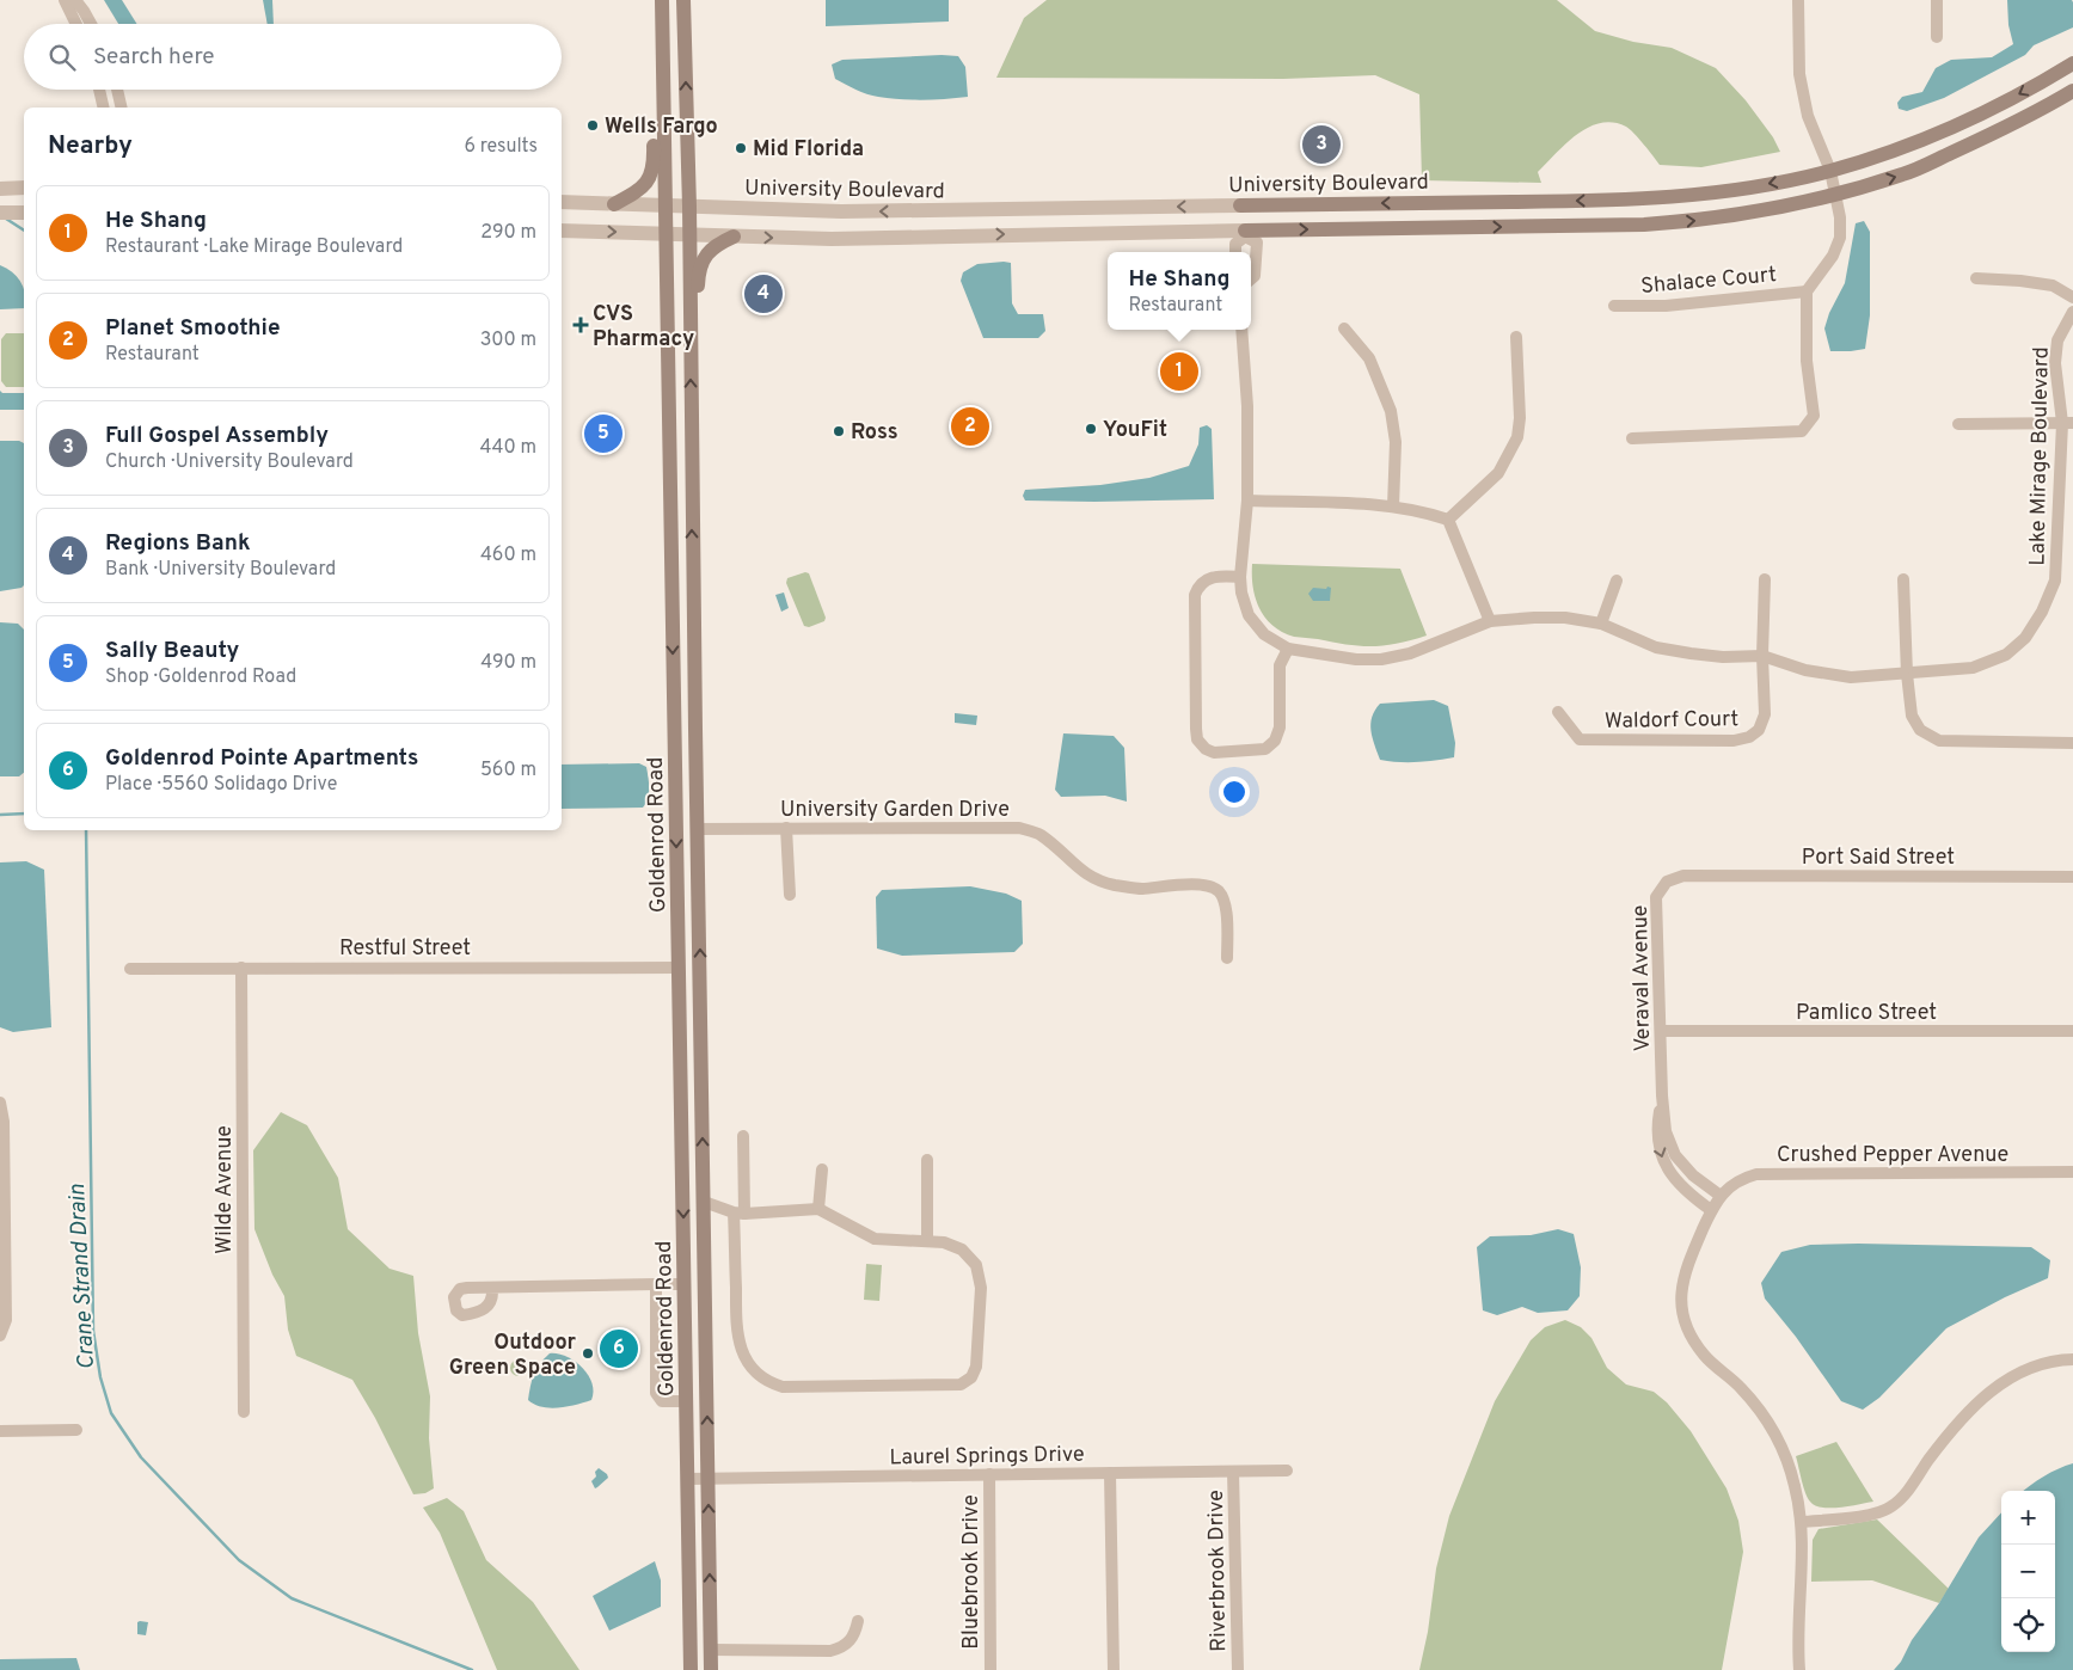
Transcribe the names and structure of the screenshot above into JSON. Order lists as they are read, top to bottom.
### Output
{
  "streets": {
    "main road": ["University Boulevard", "Goldenrod Road"],
    "street": [
      "Shalace Court",
      "Lake Mirage Boulevard",
      "Waldorf Court",
      "University Garden Drive",
      "Port Said Street",
      "Restful Street",
      "Veraval Avenue",
      "Pamlico Street",
      "Crushed Pepper Avenue",
      "Wilde Avenue",
      "Laurel Springs Drive",
      "Riverbrook Drive",
      "Bluebrook Drive"
    ]
  },
  "crossings": [
    ["University Boulevard", "Goldenrod Road"],
    ["Lake Mirage Boulevard", "Waldorf Court"],
    ["University Garden Drive", "Goldenrod Road"],
    ["Goldenrod Road", "Restful Street"],
    ["Goldenrod Road", "Laurel Springs Drive"],
    ["Port Said Street", "Veraval Avenue"],
    ["Restful Street", "Wilde Avenue"],
    ["Veraval Avenue", "Pamlico Street"],
    ["Veraval Avenue", "Crushed Pepper Avenue"],
    ["Laurel Springs Drive", "Riverbrook Drive"],
    ["Laurel Springs Drive", "Bluebrook Drive"]
  ],
  "water": ["Crane Strand Drain"],
  "places": {
    "other": [
      "Wells Fargo",
      "Mid Florida",
      "YouFit",
      "Ross",
      "Outdoor Green Space"
    ],
    "health": ["CVS Pharmacy"]
  },
  "page": {
    "search": "Search here",
    "heading": ["Nearby", "6 results"],
    "pins": [
      "3",
      "4",
      "1",
      "2",
      "5",
      "6"
    ],
    "list": [
      {
        "mark": "1",
        "name": "He Shang",
        "note": "Restaurant · Lake Mirage Boulevard",
        "value": "290 m"
      },
      {
        "mark": "2",
        "name": "Planet Smoothie",
        "note": "Restaurant",
        "value": "300 m"
      },
      {
        "mark": "3",
        "name": "Full Gospel Assembly",
        "note": "Church · University Boulevard",
        "value": "440 m"
      },
      {
        "mark": "4",
        "name": "Regions Bank",
        "note": "Bank · University Boulevard",
        "value": "460 m"
      },
      {
        "mark": "5",
        "name": "Sally Beauty",
        "note": "Shop · Goldenrod Road",
        "value": "490 m"
      },
      {
        "mark": "6",
        "name": "Goldenrod Pointe Apartments",
        "note": "Place · 5560 Solidago Drive",
        "value": "560 m"
      }
    ],
    "popup": ["He Shang", "Restaurant"],
    "map_buttons": ["+", "−"]
  }
}
